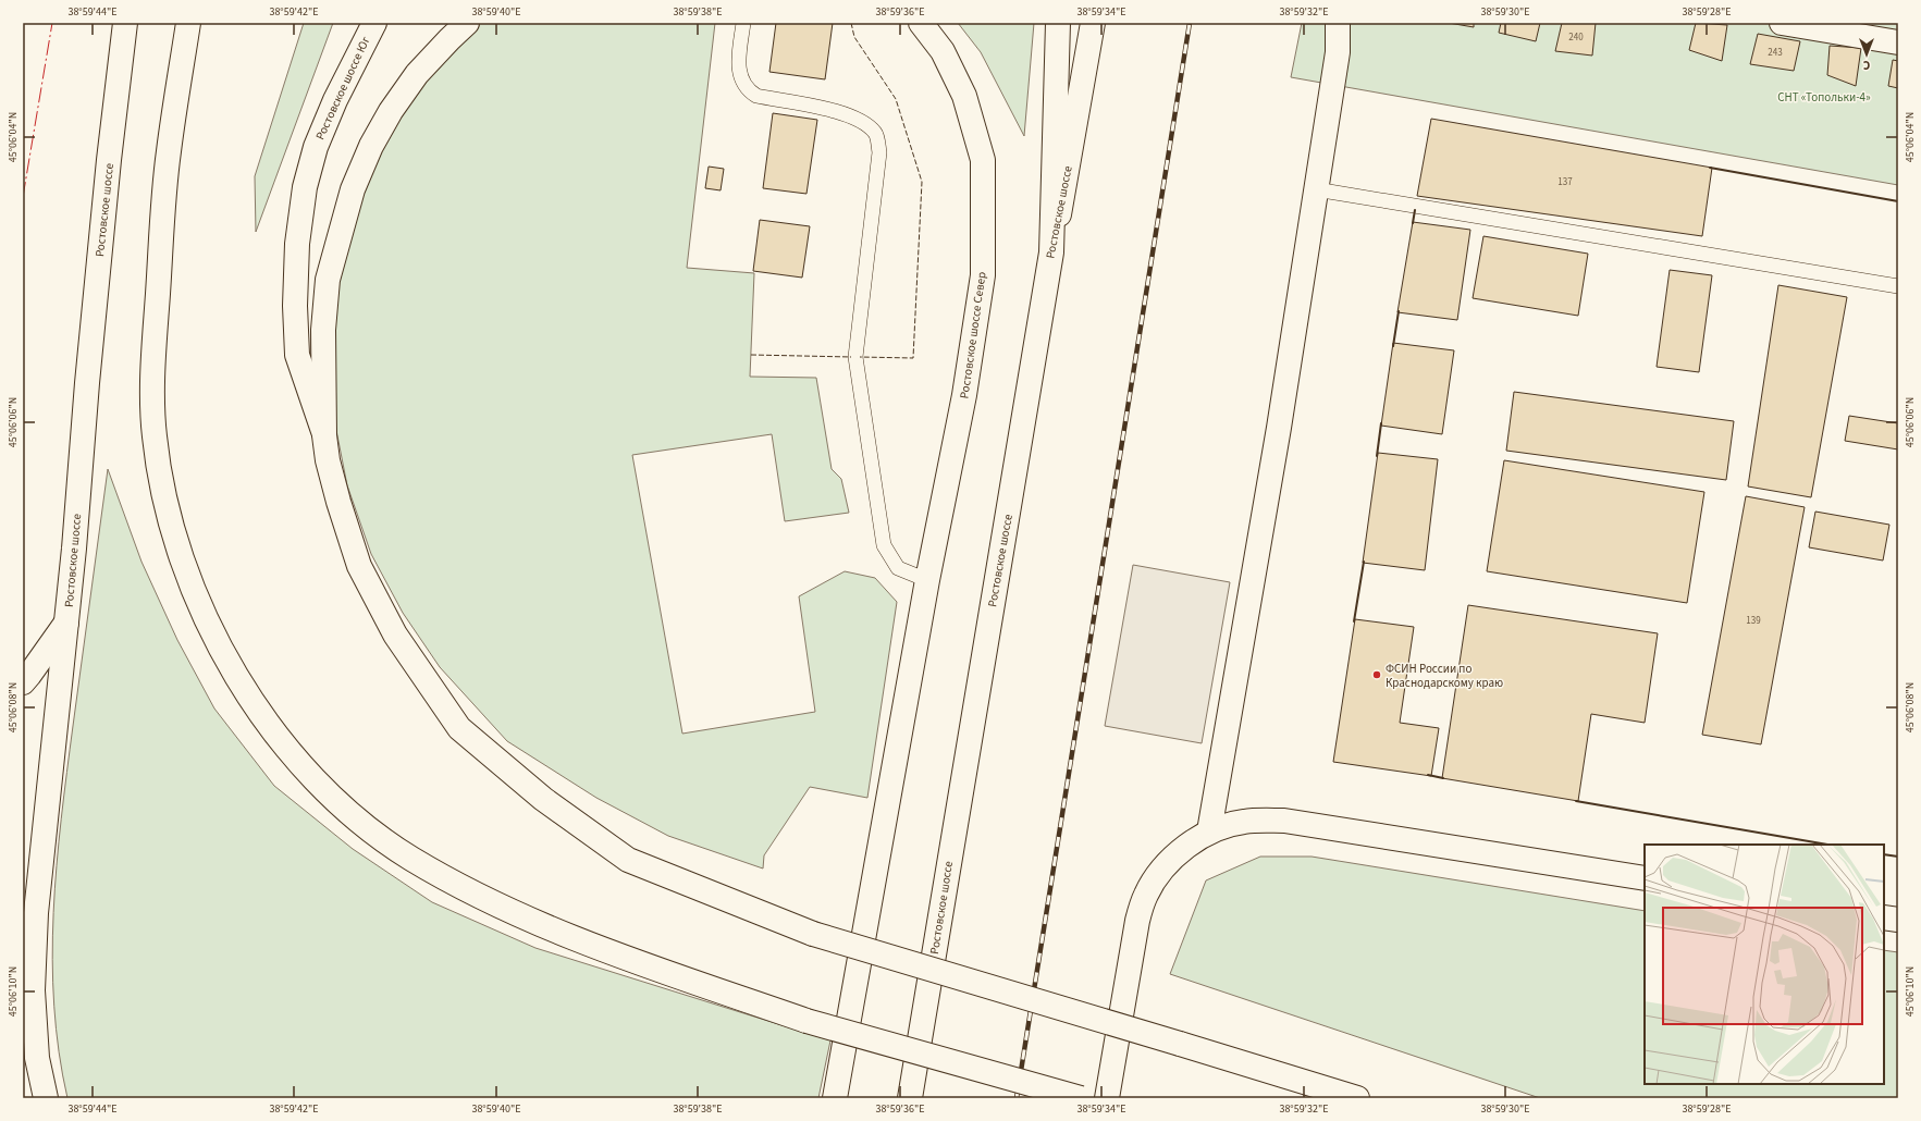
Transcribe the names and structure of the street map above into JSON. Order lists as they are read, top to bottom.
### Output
{
  "streets": {
    "main road": ["Ростовское шоссе Юг", "Ростовское шоссе", "Ростовское шоссе Север"]
  },
  "parks": ["СНТ «Топольки-4»"],
  "places": ["ФСИН России по Краснодарскому краю"],
  "house_numbers": [
    "240",
    "243",
    "137",
    "139"
  ],
  "north": "bottom",
  "coordinates": [
    "38°59'44\"E",
    "38°59'42\"E",
    "38°59'40\"E",
    "38°59'38\"E",
    "38°59'36\"E",
    "38°59'34\"E",
    "38°59'32\"E",
    "38°59'30\"E",
    "38°59'28\"E",
    "45°06'04\"N",
    "45°06'06\"N",
    "45°06'08\"N",
    "45°06'10\"N"
  ]
}
